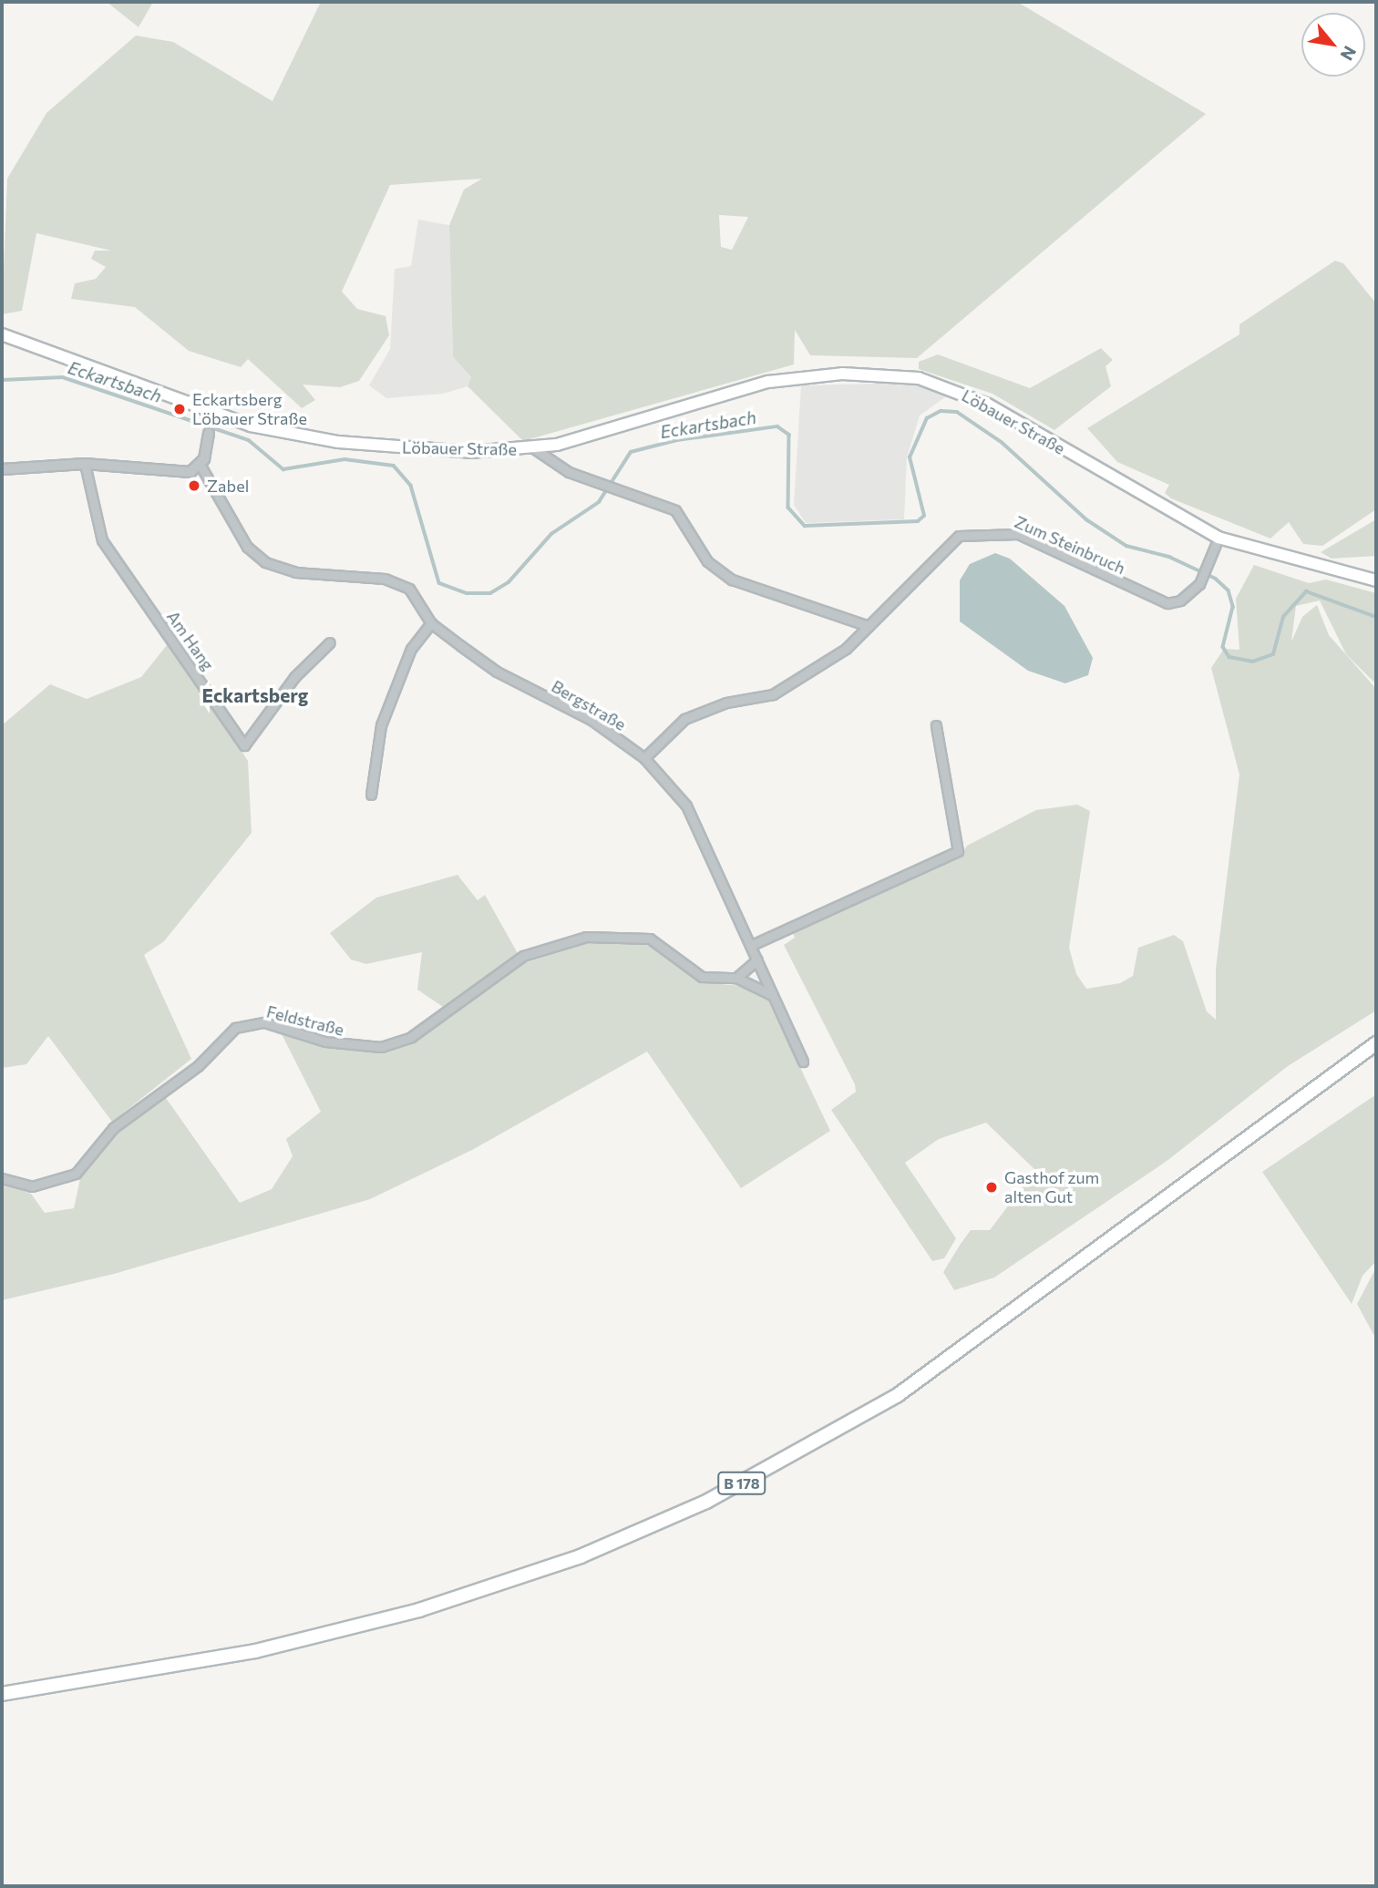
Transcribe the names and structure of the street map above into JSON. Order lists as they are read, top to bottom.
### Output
{
  "streets": {
    "highway": ["B 178"],
    "main road": ["Löbauer Straße"],
    "street": [
      "Zum Steinbruch",
      "Am Hang",
      "Bergstraße",
      "Feldstraße"
    ]
  },
  "crossings": [
    ["Löbauer Straße", "Zum Steinbruch"],
    ["Zum Steinbruch", "Bergstraße"],
    ["Bergstraße", "Feldstraße"]
  ],
  "districts": ["Eckartsberg"],
  "water": ["Eckartsbach"],
  "places": ["Eckartsberg Löbauer Straße", "Zabel", "Gasthof zum alten Gut"],
  "north": "bottom right"
}
